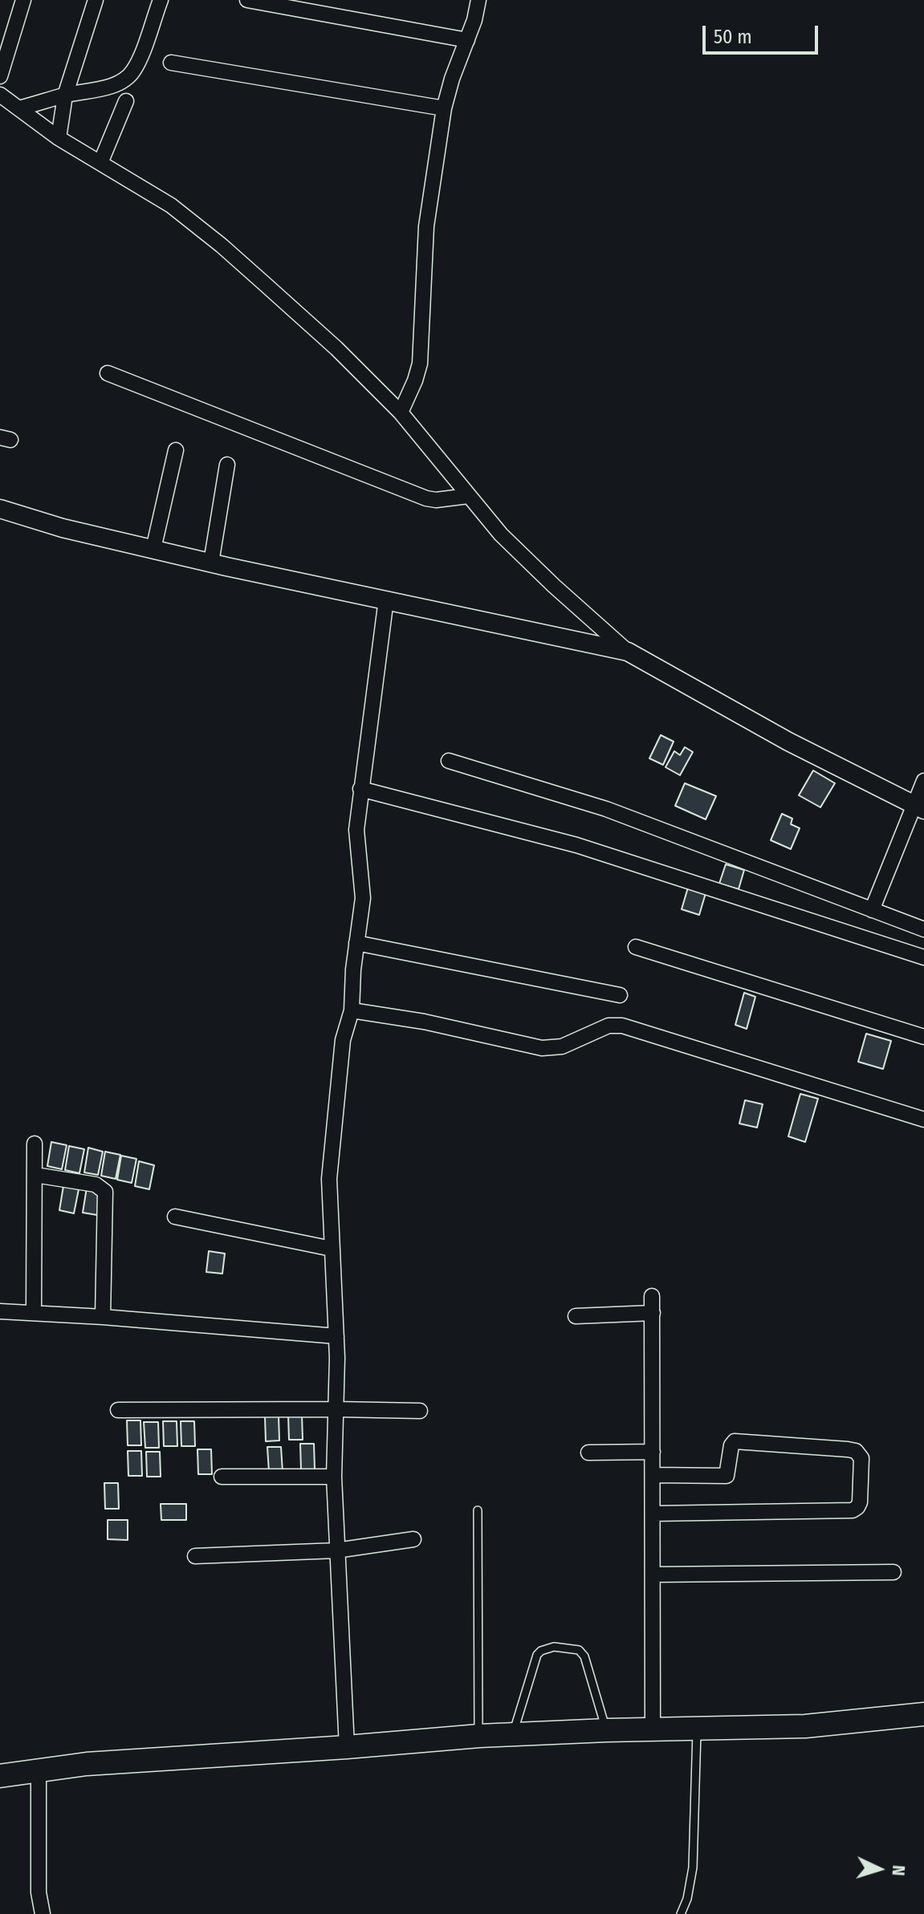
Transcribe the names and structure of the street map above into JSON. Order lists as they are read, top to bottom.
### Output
{
  "scale_bar": "50 m",
  "north": "right"
}
